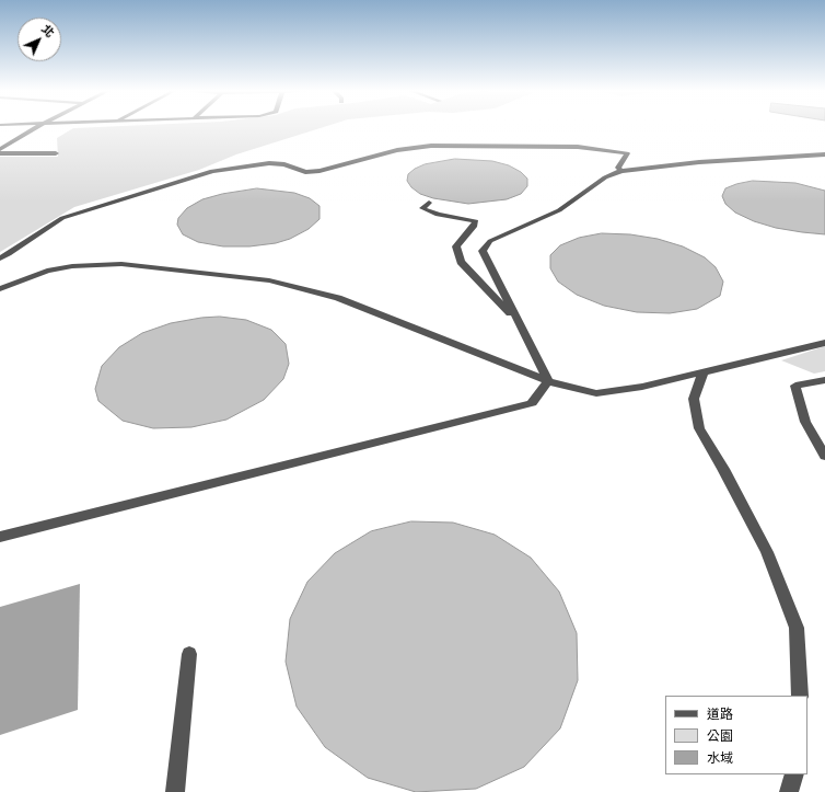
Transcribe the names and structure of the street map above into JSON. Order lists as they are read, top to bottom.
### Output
{
  "legend": ["道路", "公園", "水域"],
  "north": "top right"
}
